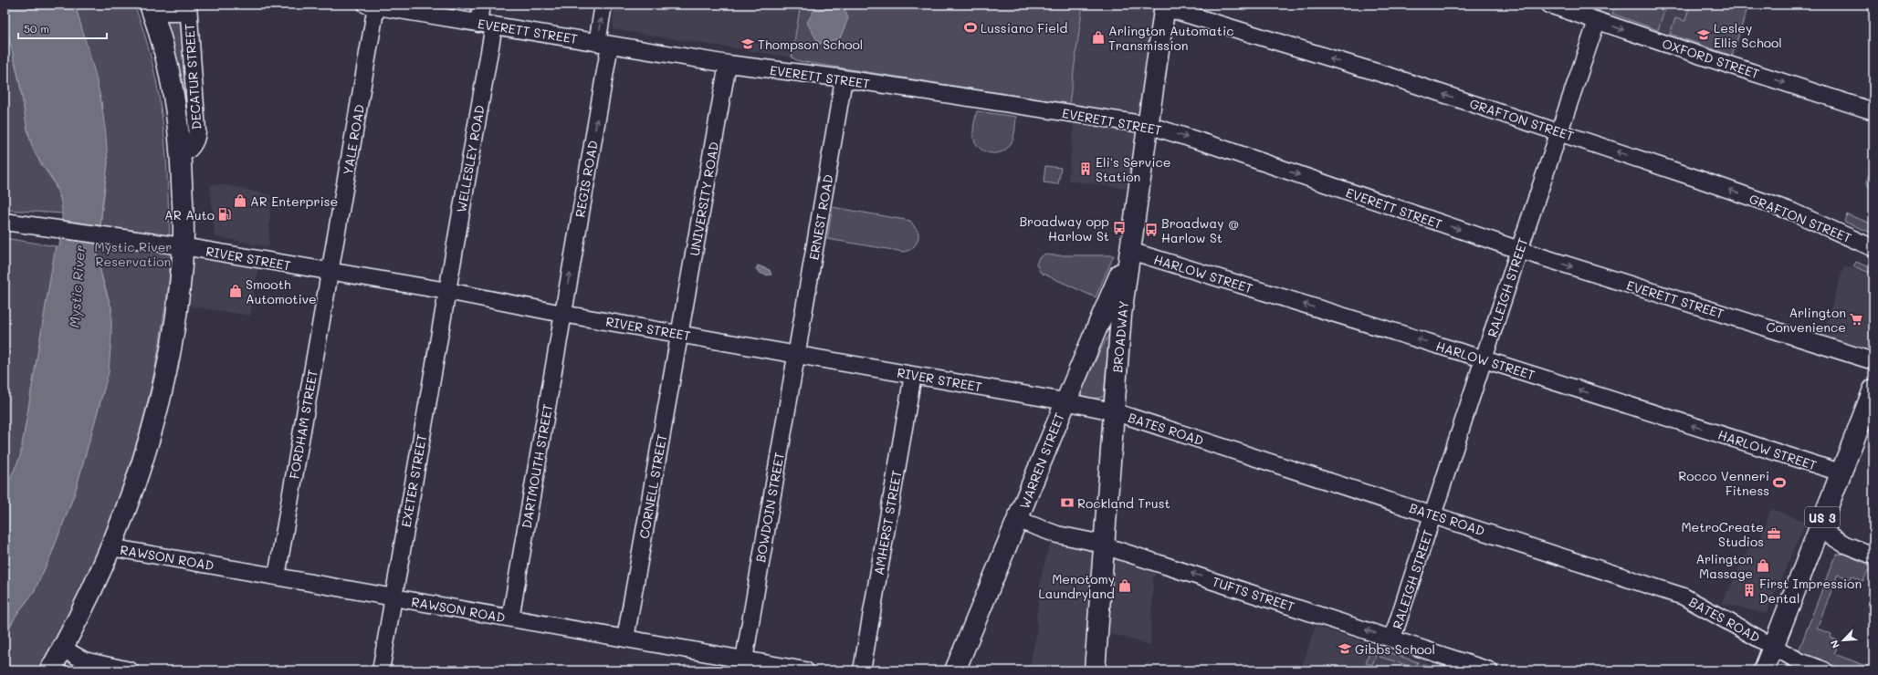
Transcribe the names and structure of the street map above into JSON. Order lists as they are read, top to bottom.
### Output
{
  "streets": {
    "main road": ["BROADWAY", "WARREN STREET", "US 3"],
    "street": [
      "EVERETT STREET",
      "OXFORD STREET",
      "DECATUR STREET",
      "GRAFTON STREET",
      "YALE ROAD",
      "WELLESLEY ROAD",
      "REGIS ROAD",
      "UNIVERSITY ROAD",
      "ERNEST ROAD",
      "RIVER STREET",
      "HARLOW STREET",
      "RALEIGH STREET",
      "FORDHAM STREET",
      "BATES ROAD",
      "DARTMOUTH STREET",
      "EXETER STREET",
      "CORNELL STREET",
      "BOWDOIN STREET",
      "AMHERST STREET",
      "RAWSON ROAD",
      "TUFTS STREET"
    ]
  },
  "crossings": [
    ["EVERETT STREET", "YALE ROAD"],
    ["EVERETT STREET", "WELLESLEY ROAD"],
    ["EVERETT STREET", "REGIS ROAD"],
    ["EVERETT STREET", "UNIVERSITY ROAD"],
    ["EVERETT STREET", "ERNEST ROAD"],
    ["EVERETT STREET", "RALEIGH STREET"],
    ["EVERETT STREET", "BROADWAY"],
    ["OXFORD STREET", "RALEIGH STREET"],
    ["GRAFTON STREET", "RALEIGH STREET"],
    ["GRAFTON STREET", "BROADWAY"],
    ["YALE ROAD", "RIVER STREET"],
    ["YALE ROAD", "FORDHAM STREET"],
    ["WELLESLEY ROAD", "RIVER STREET"],
    ["WELLESLEY ROAD", "EXETER STREET"],
    ["REGIS ROAD", "RIVER STREET"],
    ["REGIS ROAD", "DARTMOUTH STREET"],
    ["UNIVERSITY ROAD", "RIVER STREET"],
    ["UNIVERSITY ROAD", "CORNELL STREET"],
    ["ERNEST ROAD", "RIVER STREET"],
    ["ERNEST ROAD", "BOWDOIN STREET"],
    ["RIVER STREET", "BROADWAY"],
    ["RIVER STREET", "FORDHAM STREET"],
    ["RIVER STREET", "BATES ROAD"],
    ["RIVER STREET", "WARREN STREET"],
    ["RIVER STREET", "DARTMOUTH STREET"],
    ["RIVER STREET", "EXETER STREET"],
    ["RIVER STREET", "CORNELL STREET"],
    ["RIVER STREET", "BOWDOIN STREET"],
    ["RIVER STREET", "AMHERST STREET"],
    ["HARLOW STREET", "RALEIGH STREET"],
    ["HARLOW STREET", "BROADWAY"],
    ["HARLOW STREET", "WARREN STREET"],
    ["HARLOW STREET", "US 3"],
    ["RALEIGH STREET", "BATES ROAD"],
    ["RALEIGH STREET", "TUFTS STREET"],
    ["BROADWAY", "BATES ROAD"],
    ["BROADWAY", "WARREN STREET"],
    ["BROADWAY", "TUFTS STREET"],
    ["FORDHAM STREET", "RAWSON ROAD"],
    ["BATES ROAD", "US 3"],
    ["WARREN STREET", "TUFTS STREET"],
    ["DARTMOUTH STREET", "RAWSON ROAD"],
    ["EXETER STREET", "RAWSON ROAD"],
    ["CORNELL STREET", "RAWSON ROAD"],
    ["BOWDOIN STREET", "RAWSON ROAD"]
  ],
  "one_way": [
    "EVERETT STREET",
    "OXFORD STREET",
    "GRAFTON STREET",
    "REGIS ROAD",
    "HARLOW STREET",
    "TUFTS STREET"
  ],
  "water": ["Mystic River"],
  "parks": ["Mystic River Reservation"],
  "places": {
    "sports": ["Lussiano Field", "Rocco Venneri Fitness"],
    "school or university": ["Lesley Ellis School", "Thompson School", "Gibbs School"],
    "shop": [
      "Arlington Automatic Transmission",
      "AR Enterprise",
      "Smooth Automotive",
      "Arlington Massage",
      "Menotomy Laundryland"
    ],
    "building": ["Eli's Service Station", "First Impression Dental"],
    "fuel station": ["AR Auto"],
    "bus stop": ["Broadway opp Harlow St", "Broadway @ Harlow St"],
    "supermarket": ["Arlington Convenience"],
    "bank": ["Rockland Trust"],
    "office": ["MetroCreate Studios"]
  },
  "scale_bar": "50 m",
  "north": "bottom left"
}
